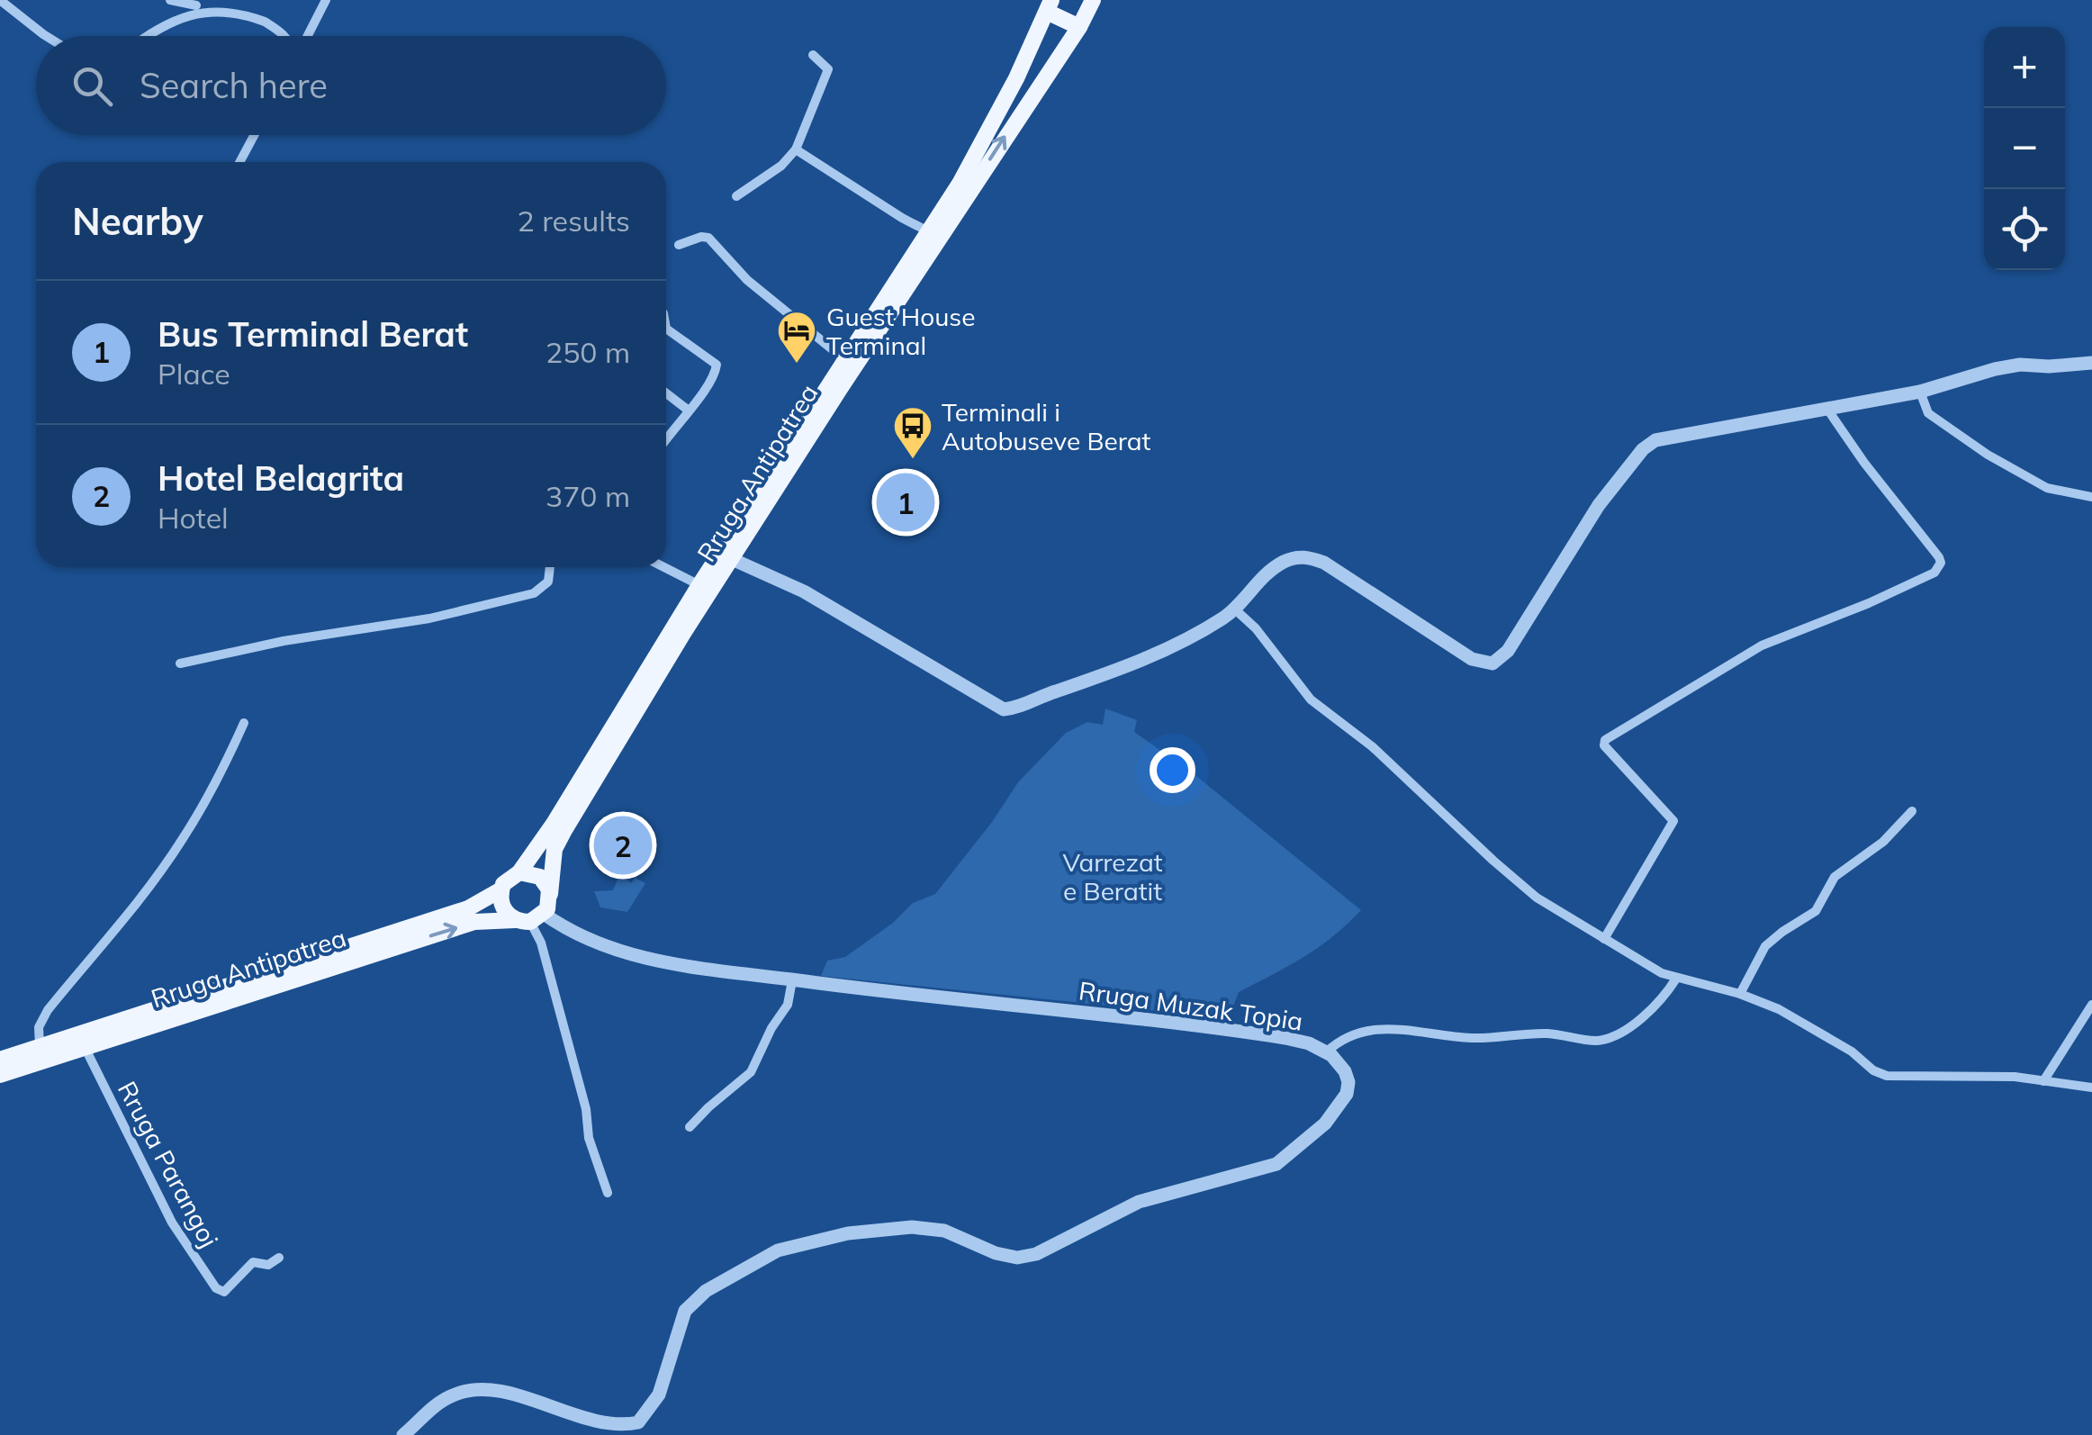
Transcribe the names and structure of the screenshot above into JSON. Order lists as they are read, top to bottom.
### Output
{
  "streets": {
    "main road": ["Rruga Antipatrea"],
    "street": ["Rruga Muzak Topia", "Rruga Parangoj"]
  },
  "crossings": [
    ["Rruga Antipatrea", "Rruga Muzak Topia"],
    ["Rruga Antipatrea", "Rruga Parangoj"]
  ],
  "parks": ["Varrezat e Beratit"],
  "places": {
    "hotel": ["Guest House Terminal"],
    "bus stop": ["Terminali i Autobuseve Berat"]
  },
  "page": {
    "map_buttons": ["+", "−"],
    "search": "Search here",
    "heading": ["Nearby", "2 results"],
    "list": [
      {
        "mark": "1",
        "name": "Bus Terminal Berat",
        "note": "Place",
        "value": "250 m"
      },
      {
        "mark": "2",
        "name": "Hotel Belagrita",
        "note": "Hotel",
        "value": "370 m"
      }
    ],
    "pins": ["1", "2"]
  }
}
